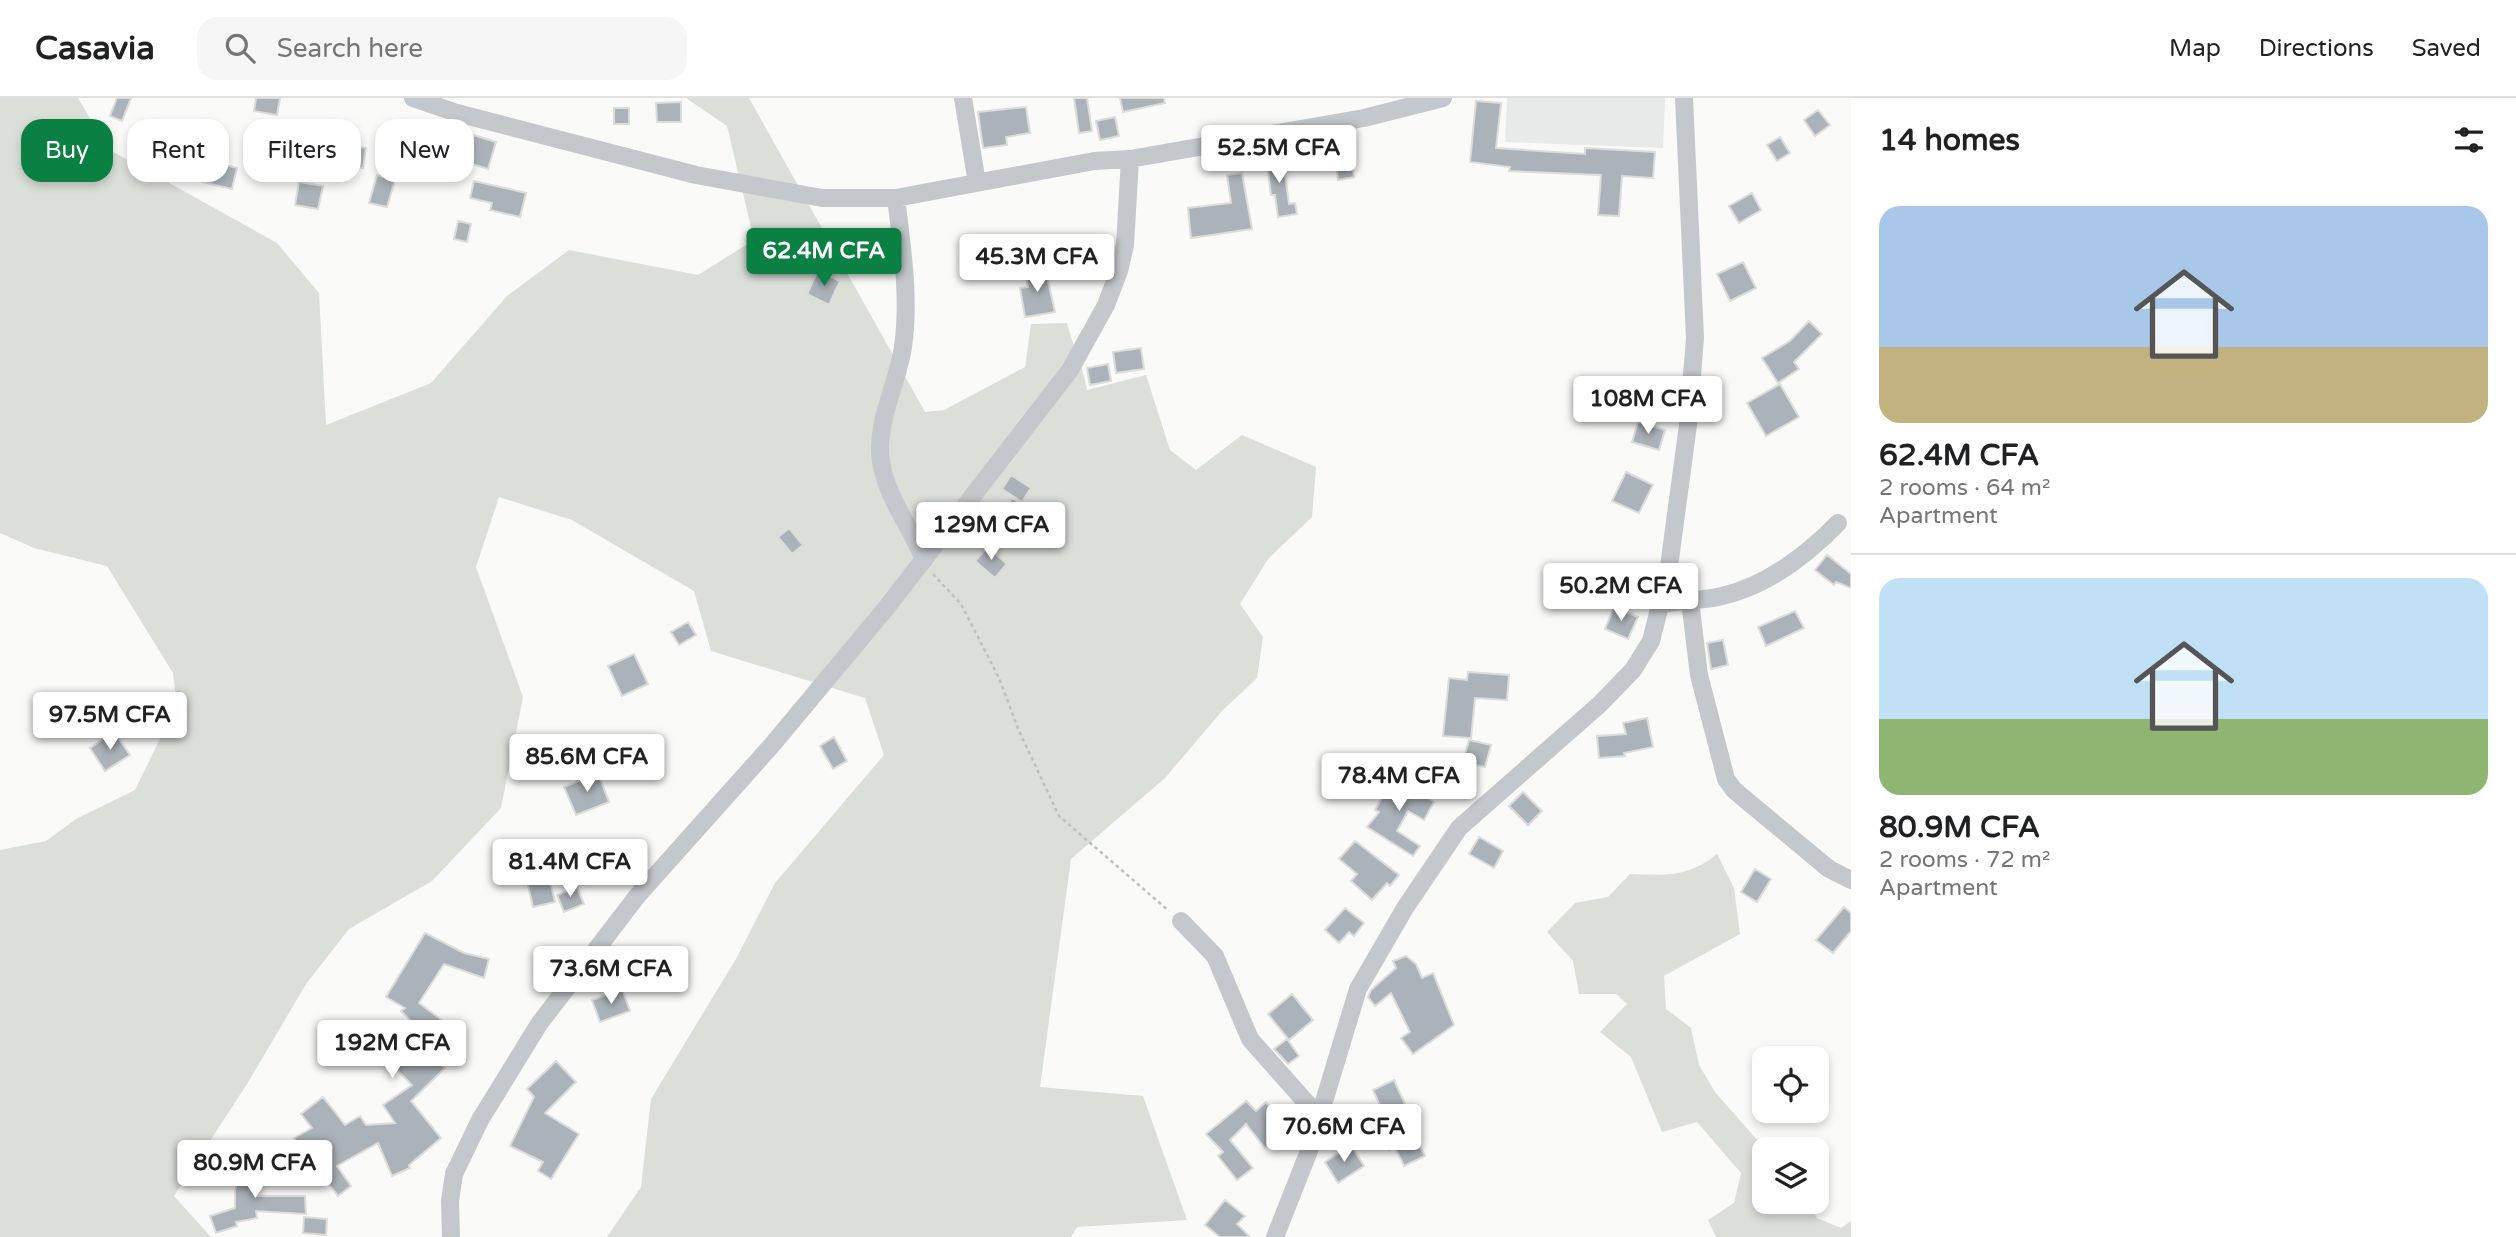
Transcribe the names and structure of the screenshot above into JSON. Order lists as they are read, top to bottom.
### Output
{
  "page": {
    "header": "Casavia",
    "search": "Search here",
    "nav": ["Map", "Directions", "Saved"],
    "heading": "14 homes",
    "chip": [
      "Buy",
      "Rent",
      "Filters",
      "New"
    ],
    "price": [
      "52.5M CFA",
      "62.4M CFA",
      "45.3M CFA",
      "108M CFA",
      "129M CFA",
      "50.2M CFA",
      "97.5M CFA",
      "85.6M CFA",
      "78.4M CFA",
      "81.4M CFA",
      "73.6M CFA",
      "192M CFA",
      "70.6M CFA",
      "80.9M CFA"
    ],
    "list": [
      {
        "name": "62.4M CFA",
        "note": "2 rooms · 64 m² · Apartment"
      },
      {
        "name": "80.9M CFA",
        "note": "2 rooms · 72 m² · Apartment"
      }
    ]
  }
}
